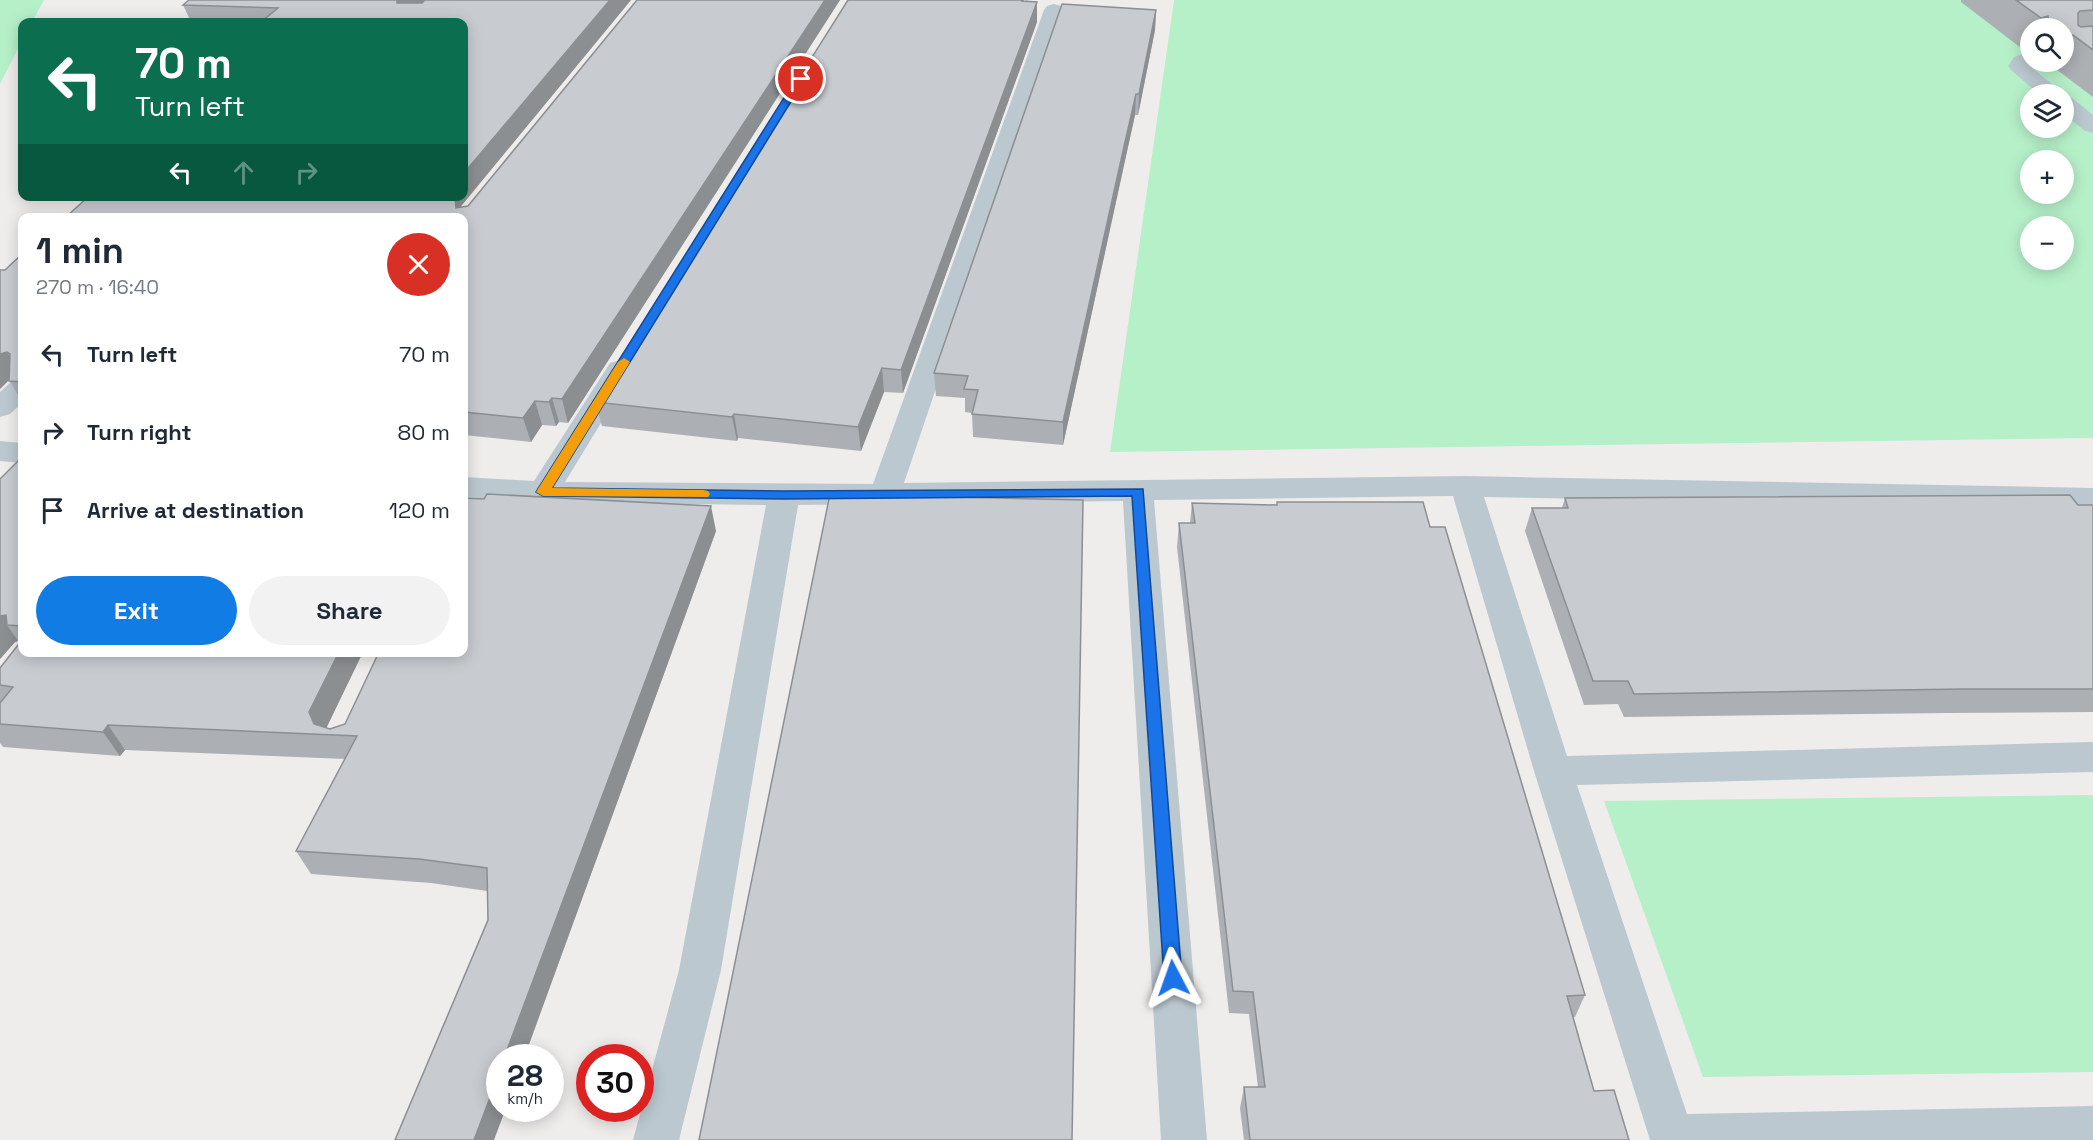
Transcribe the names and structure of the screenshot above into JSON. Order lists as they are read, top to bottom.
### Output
{
  "page": {
    "map_buttons": ["+", "−"],
    "turn": ["70 m", "Turn left"],
    "heading": ["1 min", "270 m · 16:40"],
    "list": [
      {
        "name": "Turn left",
        "value": "70 m"
      },
      {
        "name": "Turn right",
        "value": "80 m"
      },
      {
        "name": "Arrive at destination",
        "value": "120 m"
      }
    ],
    "buttons": ["Exit", "Share"],
    "speed": "28 km/h",
    "limit": "30"
  }
}
